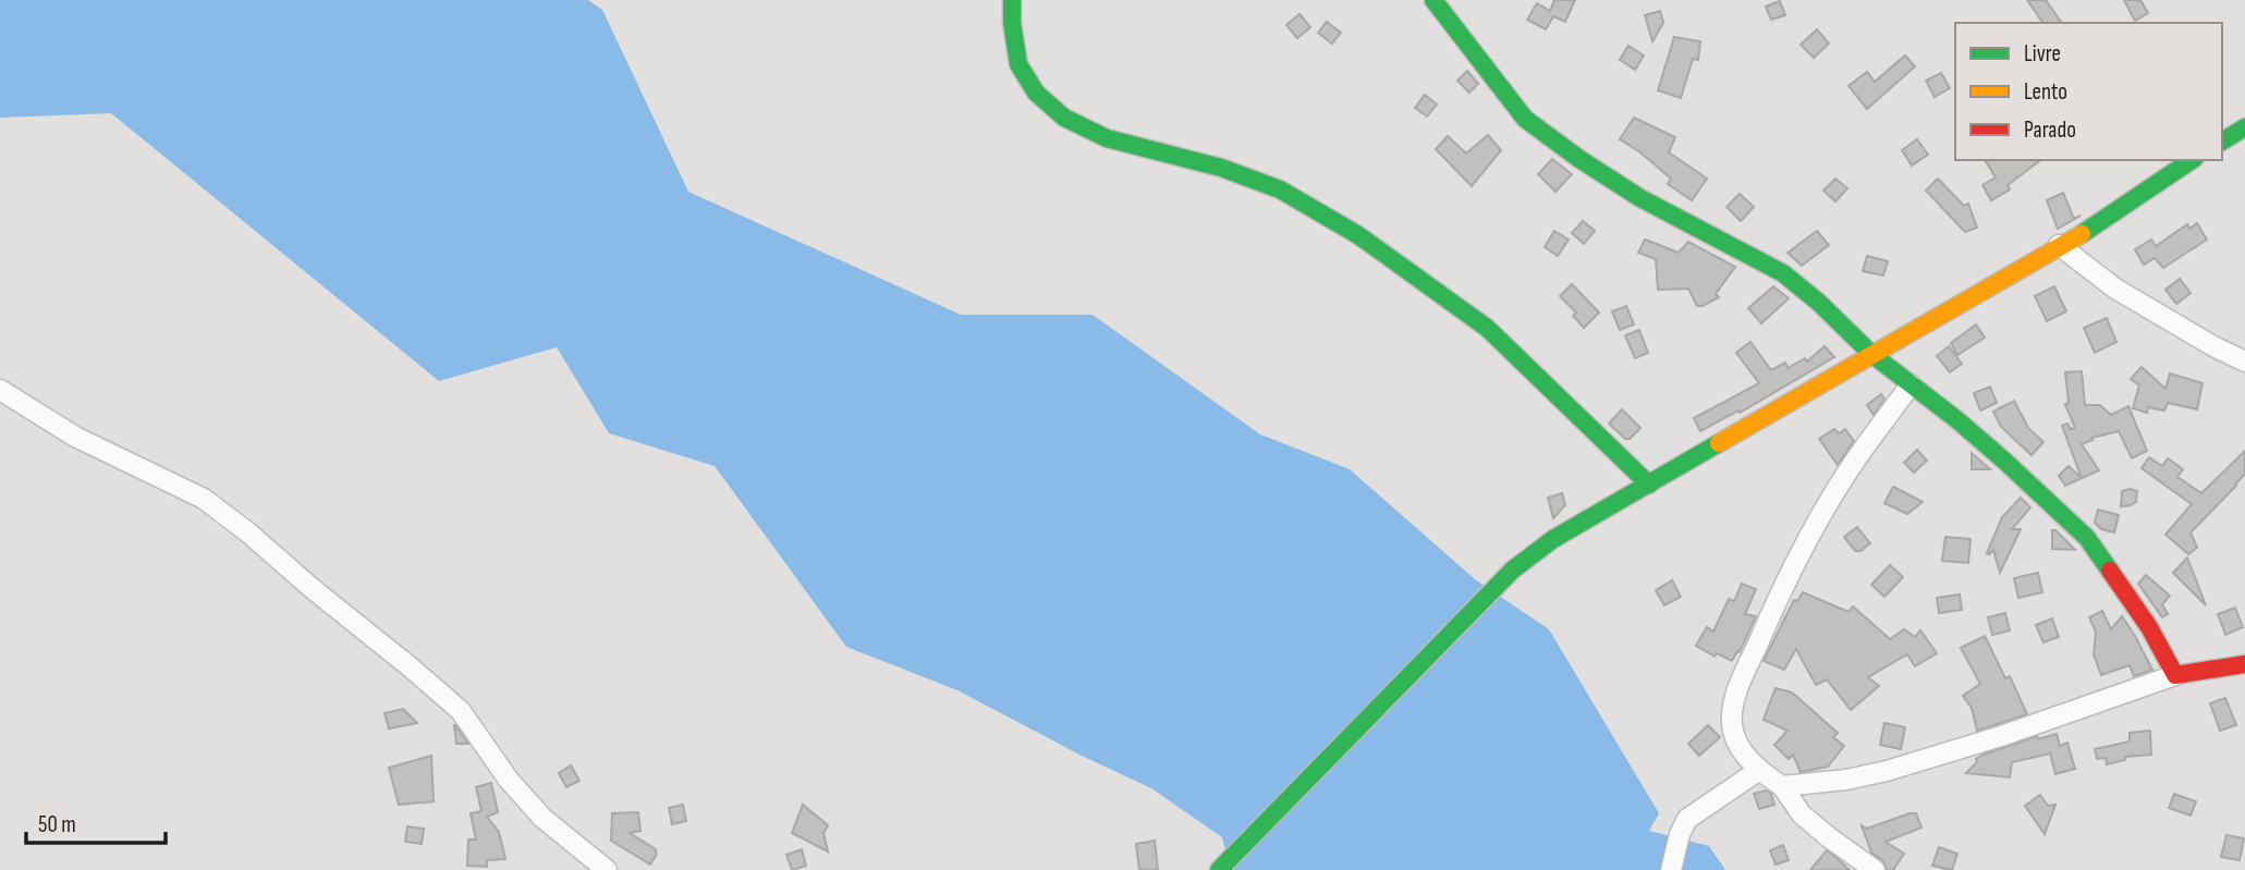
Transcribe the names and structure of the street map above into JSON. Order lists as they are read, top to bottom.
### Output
{
  "legend": ["Livre", "Lento", "Parado"],
  "scale_bar": "50 m"
}
